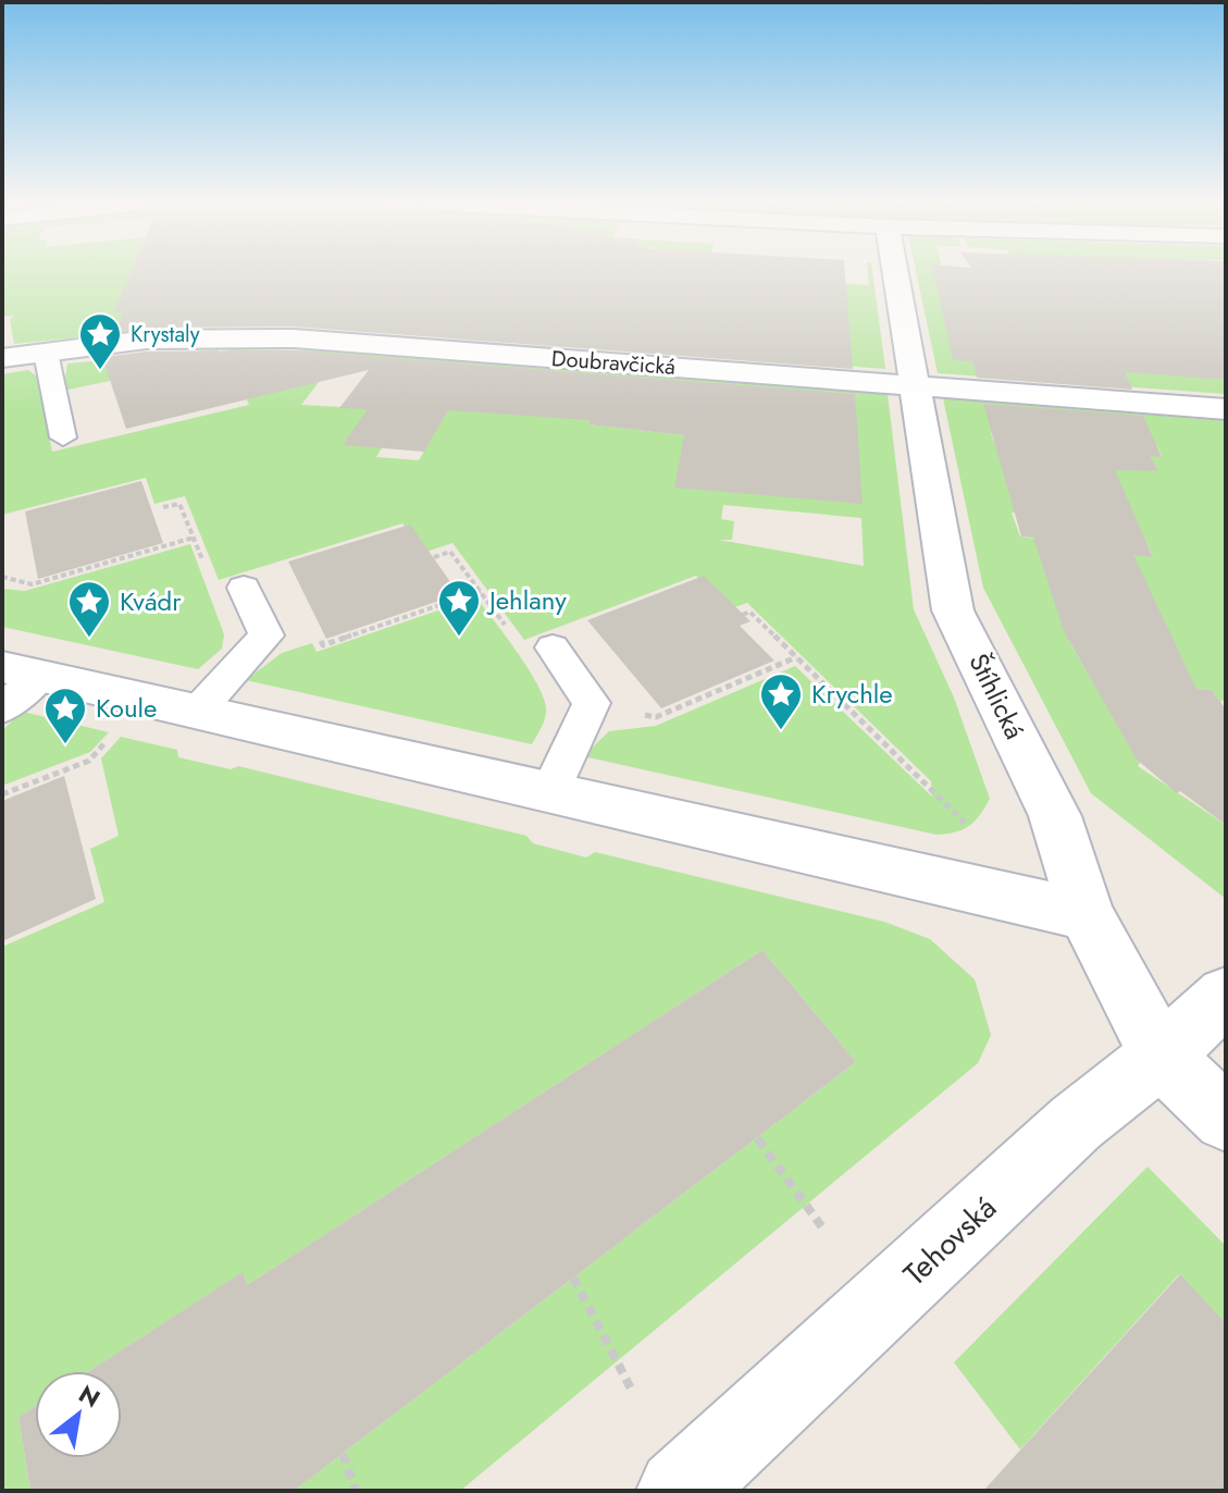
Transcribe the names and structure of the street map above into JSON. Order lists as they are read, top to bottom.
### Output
{
  "streets": {
    "street": ["Doubravčická", "Štíhlická", "Tehovská"]
  },
  "crossings": [
    ["Doubravčická", "Štíhlická"],
    ["Štíhlická", "Tehovská"]
  ],
  "places": {
    "place": [
      "Krystaly",
      "Jehlany",
      "Kvádr",
      "Krychle",
      "Koule"
    ]
  },
  "north": "top right"
}
